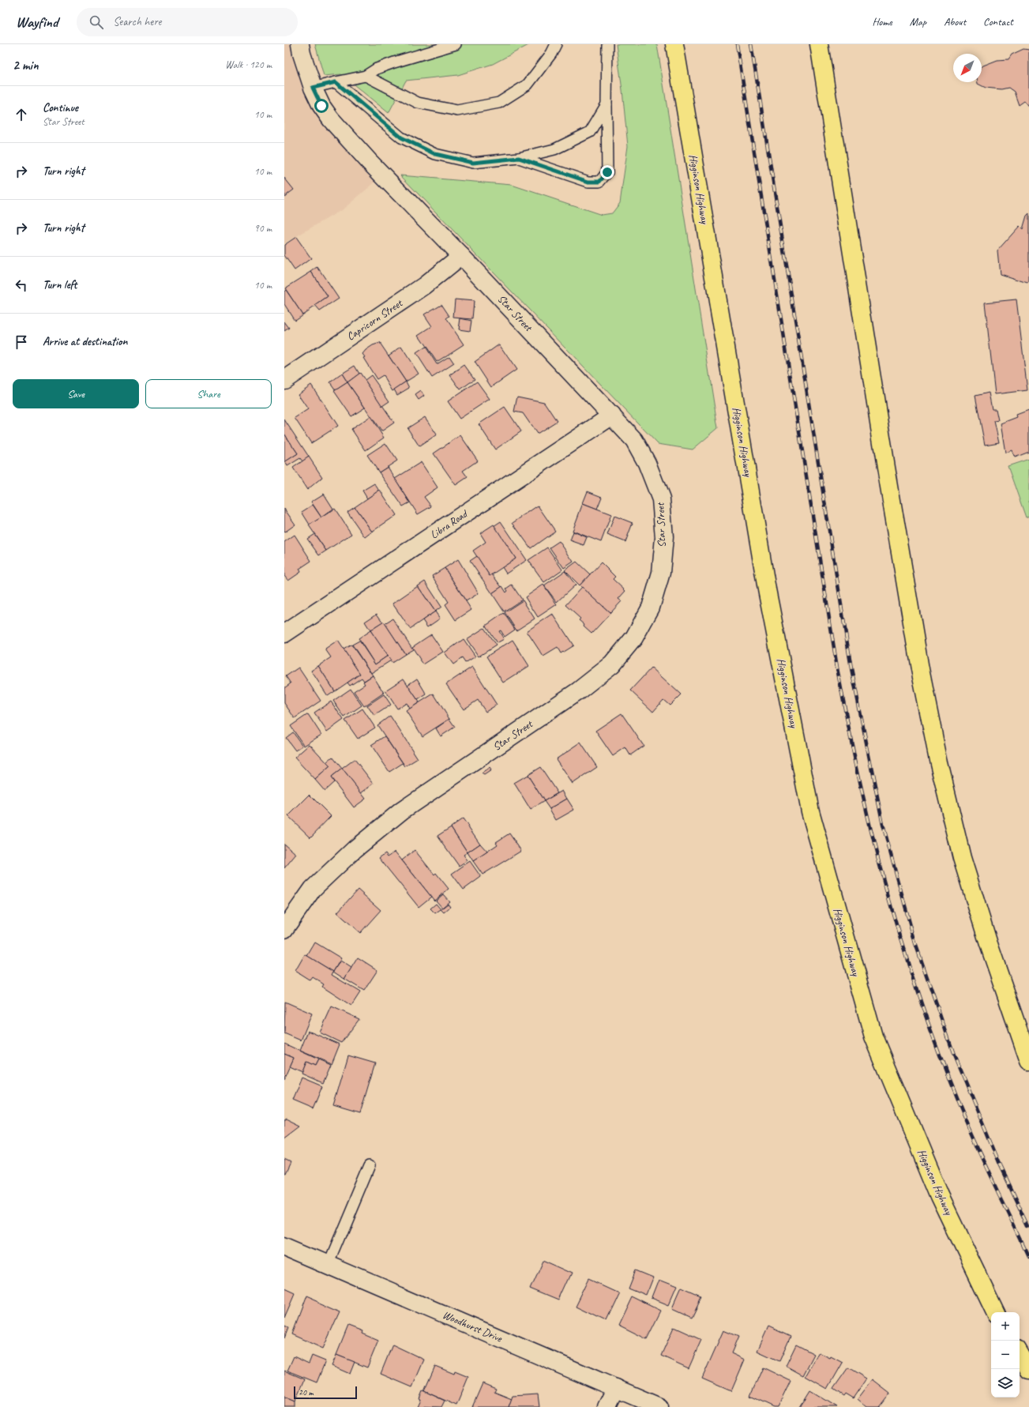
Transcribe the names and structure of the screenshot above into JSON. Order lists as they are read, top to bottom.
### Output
{
  "streets": {
    "highway": ["Higginson Highway"],
    "street": [
      "Star Street",
      "Capricorn Street",
      "Libra Road",
      "Woodhurst Drive"
    ]
  },
  "crossings": [
    ["Star Street", "Capricorn Street"],
    ["Star Street", "Libra Road"]
  ],
  "scale_bar": "20 m",
  "north": "bottom left",
  "page": {
    "header": "Wayfind",
    "search": "Search here",
    "nav": [
      "Home",
      "Map",
      "About",
      "Contact"
    ],
    "heading": ["2 min", "Walk · 120 m"],
    "list": [
      ["Continue", "Star Street", "10 m"],
      ["Turn right", "10 m"],
      ["Turn right", "90 m"],
      ["Turn left", "10 m"],
      "Arrive at destination"
    ],
    "buttons": ["Save", "Share"],
    "map_buttons": ["+", "−"],
    "scale": "20 m"
  }
}
